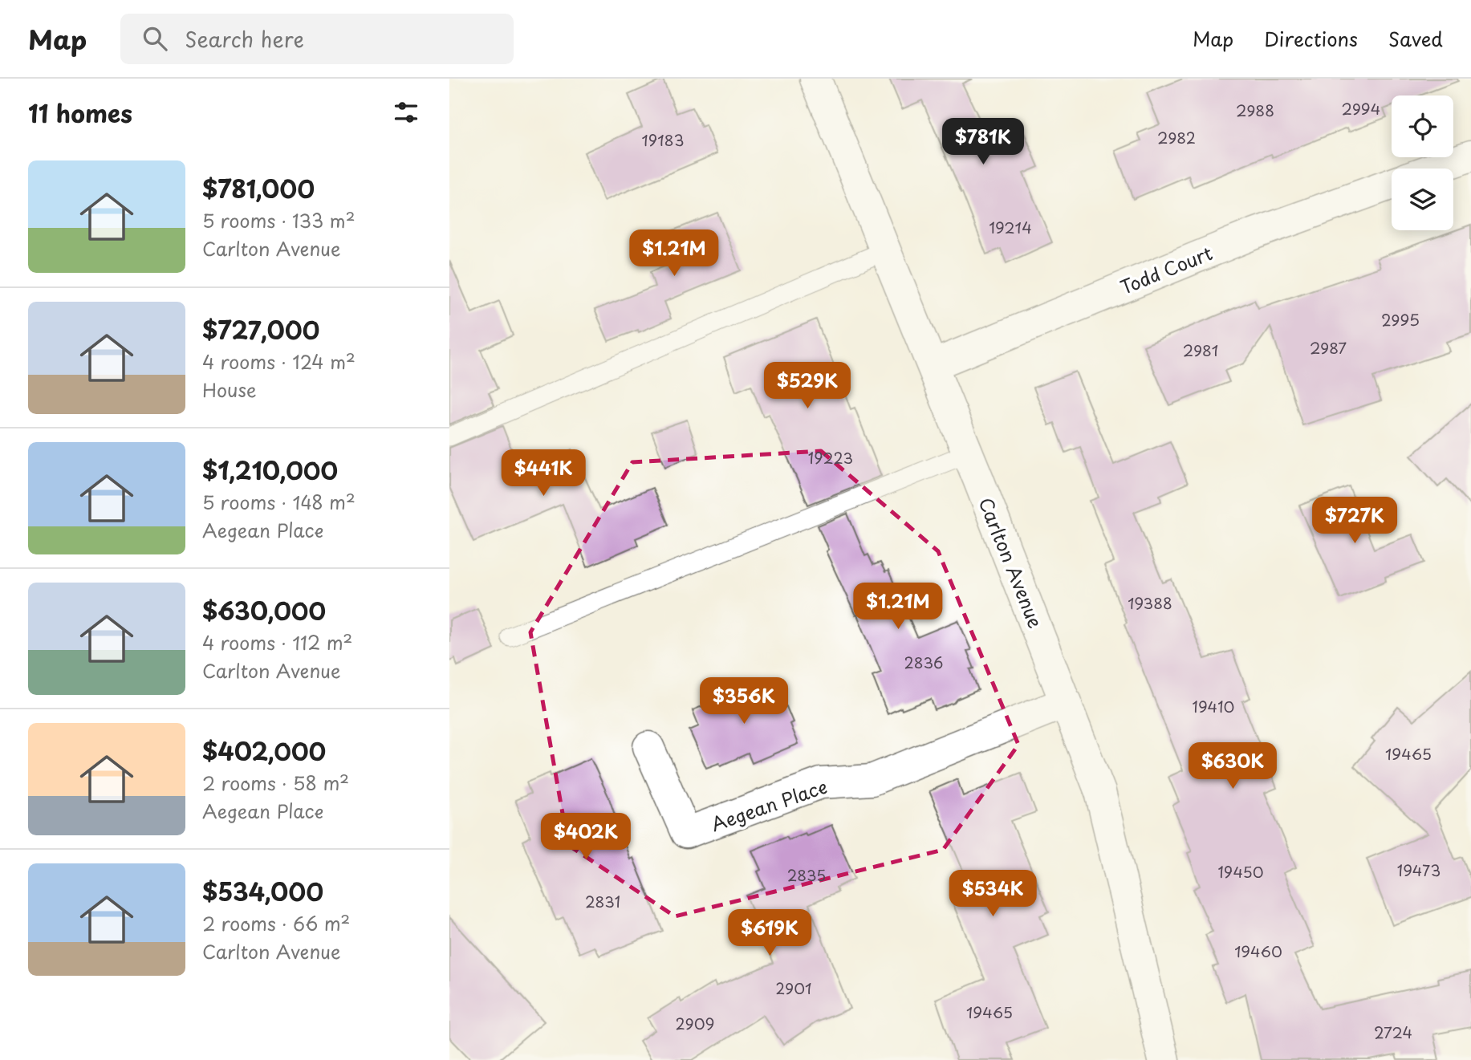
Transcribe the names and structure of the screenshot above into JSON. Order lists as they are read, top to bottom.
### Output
{
  "streets": {
    "street": ["Todd Court", "Carlton Avenue", "Aegean Place"]
  },
  "crossings": [
    ["Todd Court", "Carlton Avenue"],
    ["Carlton Avenue", "Aegean Place"]
  ],
  "house_numbers": [
    "2994",
    "2988",
    "2982",
    "19183",
    "19214",
    "2995",
    "2987",
    "2981",
    "19223",
    "19388",
    "2836",
    "19410",
    "19465",
    "19473",
    "19450",
    "2835",
    "2831",
    "19460",
    "2901",
    "19465",
    "2909",
    "2724"
  ],
  "page": {
    "header": "Map",
    "search": "Search here",
    "nav": ["Map", "Directions", "Saved"],
    "heading": "11 homes",
    "price": [
      "$781K",
      "$1.21M",
      "$529K",
      "$441K",
      "$727K",
      "$1.21M",
      "$356K",
      "$630K",
      "$402K",
      "$534K",
      "$619K"
    ],
    "list": [
      {
        "name": "$781,000",
        "note": "5 rooms · 133 m² · Carlton Avenue"
      },
      {
        "name": "$727,000",
        "note": "4 rooms · 124 m² · House"
      },
      {
        "name": "$1,210,000",
        "note": "5 rooms · 148 m² · Aegean Place"
      },
      {
        "name": "$630,000",
        "note": "4 rooms · 112 m² · Carlton Avenue"
      },
      {
        "name": "$402,000",
        "note": "2 rooms · 58 m² · Aegean Place"
      },
      {
        "name": "$534,000",
        "note": "2 rooms · 66 m² · Carlton Avenue"
      }
    ]
  }
}
